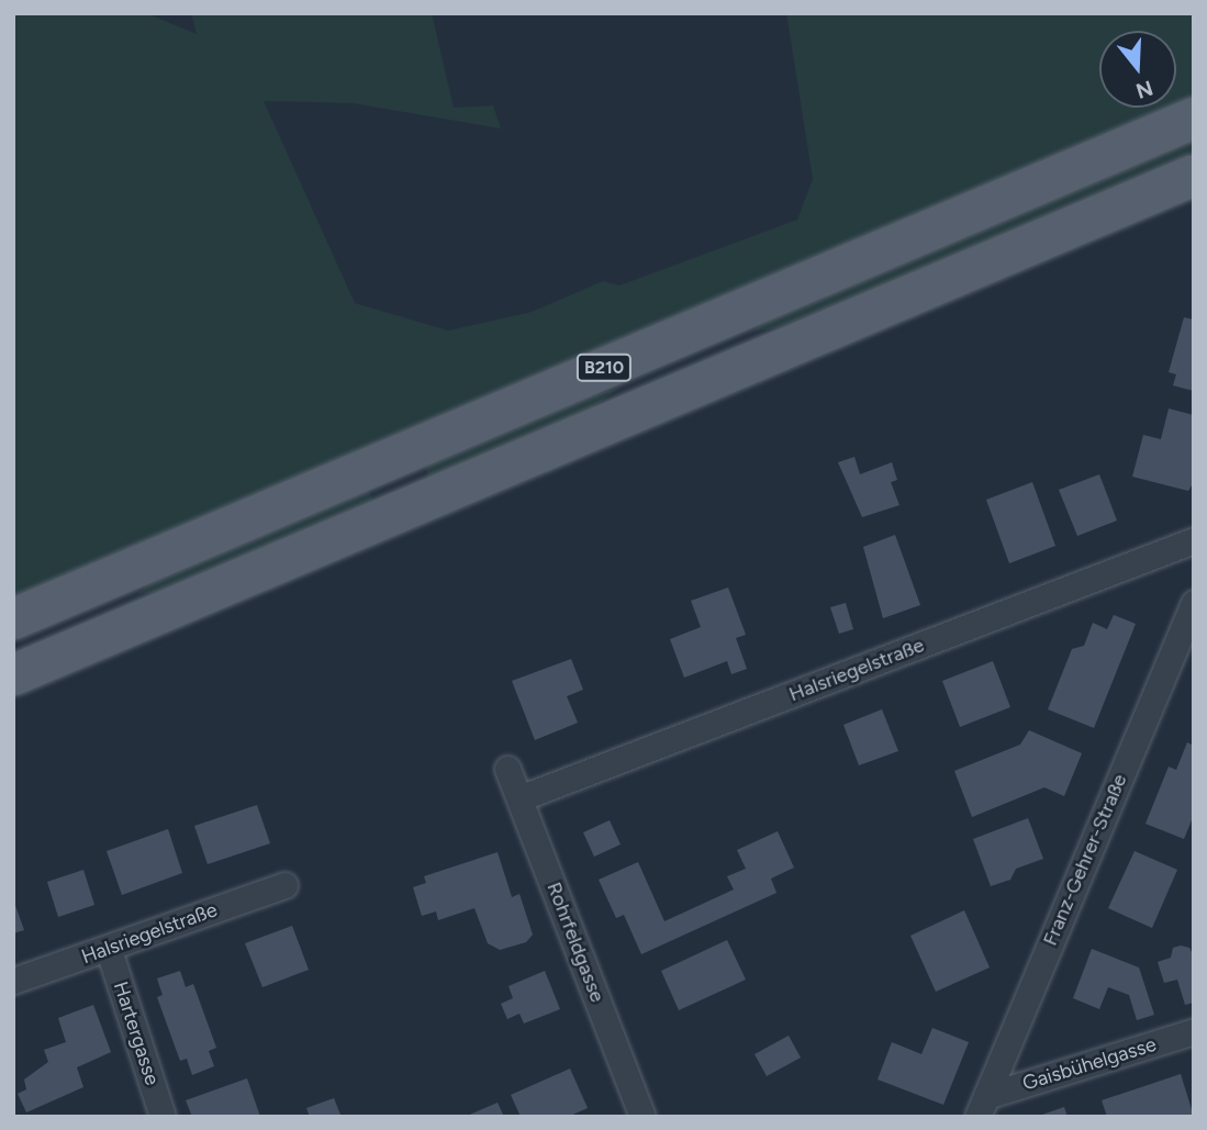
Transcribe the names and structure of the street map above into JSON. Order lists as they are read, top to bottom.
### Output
{
  "streets": {
    "main road": ["B210"],
    "street": [
      "Halsriegelstraße",
      "Franz-Gehrer-Straße",
      "Rohrfeldgasse",
      "Hartergasse",
      "Gaisbühelgasse"
    ]
  },
  "crossings": [
    ["Halsriegelstraße", "Rohrfeldgasse"],
    ["Halsriegelstraße", "Hartergasse"],
    ["Franz-Gehrer-Straße", "Gaisbühelgasse"]
  ],
  "north": "bottom"
}
